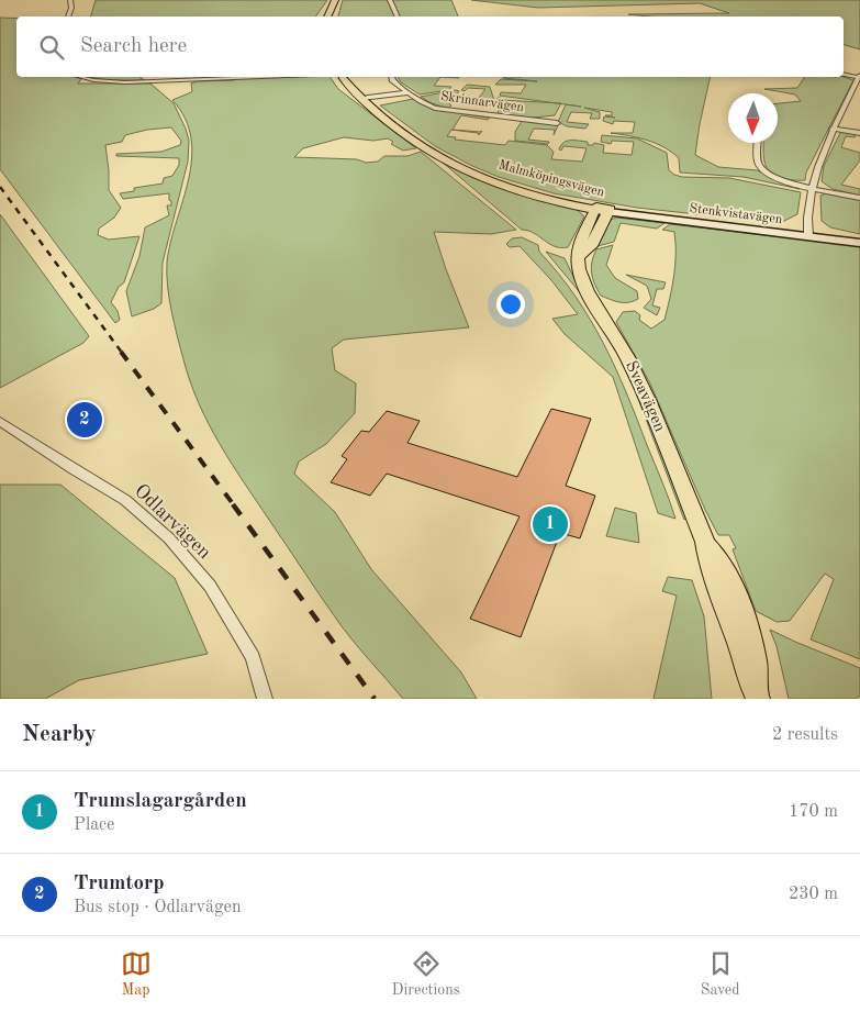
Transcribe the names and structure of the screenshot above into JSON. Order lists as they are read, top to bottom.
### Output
{
  "streets": {
    "main road": ["Malmköpingsvägen", "Stenkvistavägen", "Sveavägen"],
    "street": ["Skrinnarvägen", "Odlarvägen"]
  },
  "crossings": [
    ["Malmköpingsvägen", "Stenkvistavägen"],
    ["Malmköpingsvägen", "Sveavägen"]
  ],
  "north": "bottom",
  "page": {
    "search": "Search here",
    "pins": ["2", "1"],
    "heading": ["Nearby", "2 results"],
    "list": [
      {
        "mark": "1",
        "name": "Trumslagargården",
        "note": "Place",
        "value": "170 m"
      },
      {
        "mark": "2",
        "name": "Trumtorp",
        "note": "Bus stop · Odlarvägen",
        "value": "230 m"
      }
    ],
    "nav": ["Map", "Directions", "Saved"]
  }
}
